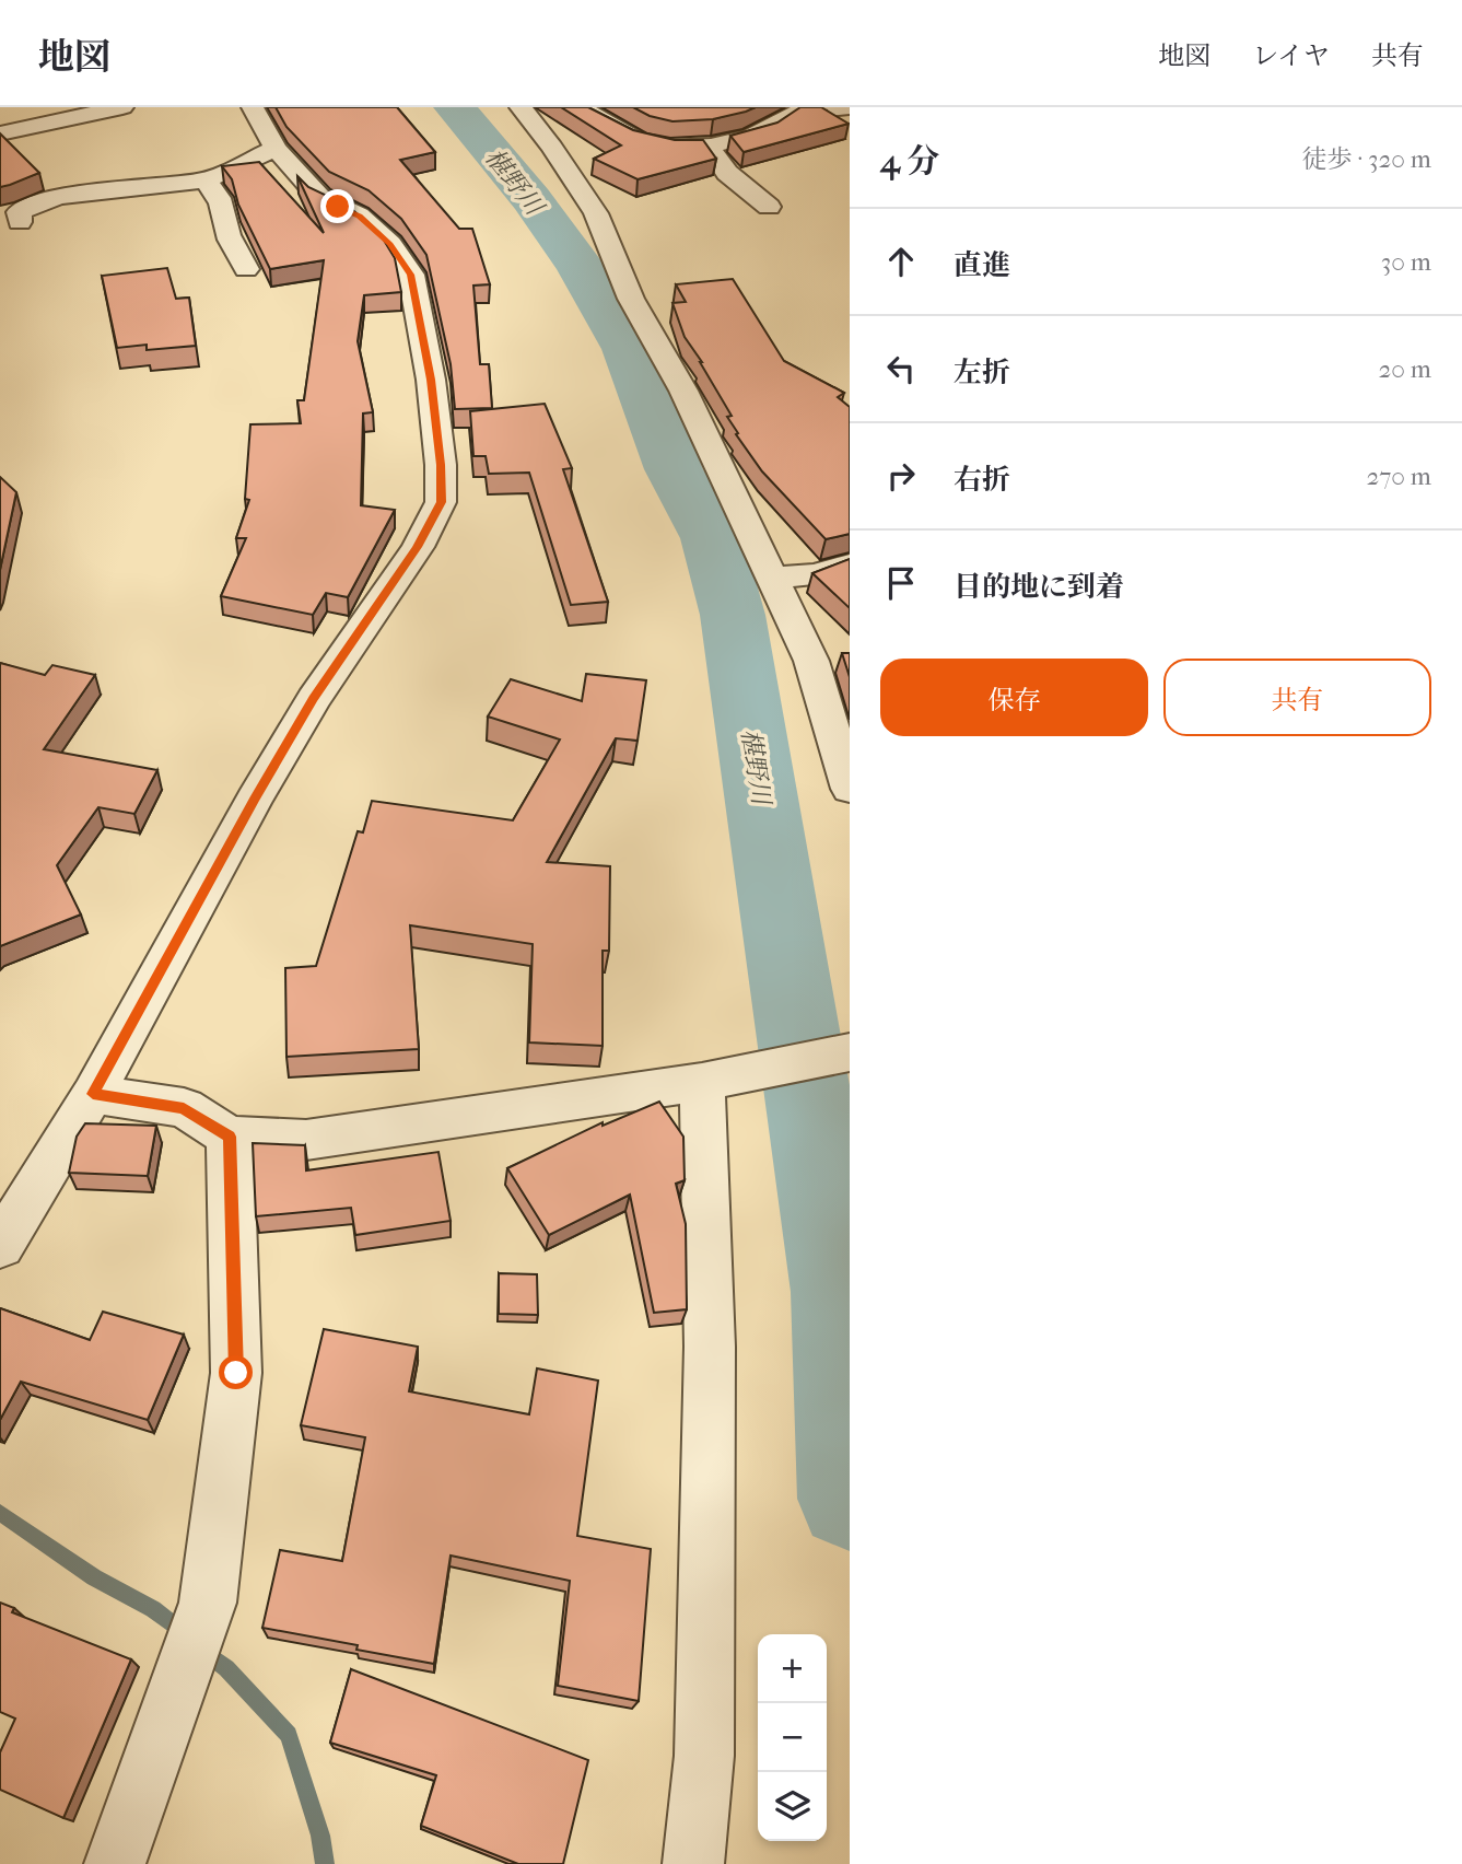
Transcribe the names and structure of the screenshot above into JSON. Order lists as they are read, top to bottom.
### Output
{
  "water": ["椹野川"],
  "page": {
    "header": "地図",
    "nav": ["地図", "レイヤ", "共有"],
    "heading": ["4 分", "徒歩 · 320 m"],
    "list": [
      ["直進", "30 m"],
      ["左折", "20 m"],
      ["右折", "270 m"],
      "目的地に到着"
    ],
    "buttons": ["保存", "共有"],
    "map_buttons": ["+", "−"]
  }
}
